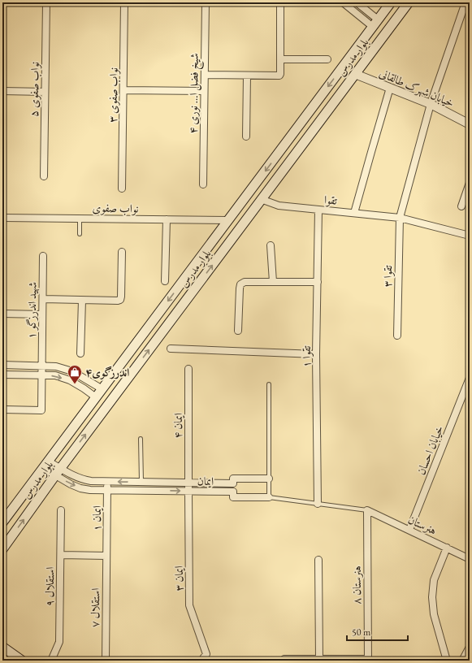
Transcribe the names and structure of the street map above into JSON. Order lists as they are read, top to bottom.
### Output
{
  "streets": {
    "main road": ["بلوار مدرس"],
    "street": [
      "خیابان شهرک طالقانی",
      "نواب صفوی ۵",
      "شیخ فضل ا... نوری ۴",
      "نواب صفوی ۳",
      "تقوا",
      "نواب صفوی",
      "تقوا ۳",
      "شهید اندرزگو ۱",
      "تقوا ۱",
      "ایمان ۴",
      "خیابان احسان",
      "ایمان",
      "ایمان ۱",
      "هنرستان",
      "ایمان ۳",
      "هنرستان ۸",
      "استقلال ۹",
      "استقلال ۷"
    ]
  },
  "crossings": [
    ["بلوار مدرس", "خیابان شهرک طالقانی"],
    ["بلوار مدرس", "تقوا"],
    ["بلوار مدرس", "نواب صفوی"],
    ["بلوار مدرس", "ایمان"],
    ["خیابان شهرک طالقانی", "تقوا ۳"],
    ["تقوا", "تقوا ۳"],
    ["تقوا", "تقوا ۱"],
    ["تقوا ۱", "ایمان"],
    ["ایمان ۴", "ایمان"],
    ["ایمان ۴", "ایمان ۳"],
    ["خیابان احسان", "هنرستان"],
    ["ایمان", "ایمان ۱"],
    ["ایمان", "هنرستان"],
    ["ایمان", "ایمان ۳"],
    ["ایمان", "هنرستان ۸"],
    ["ایمان ۱", "استقلال ۷"],
    ["هنرستان", "هنرستان ۸"]
  ],
  "places": {
    "shop": ["اندرزگوی۴"]
  },
  "scale_bar": "50 m"
}
